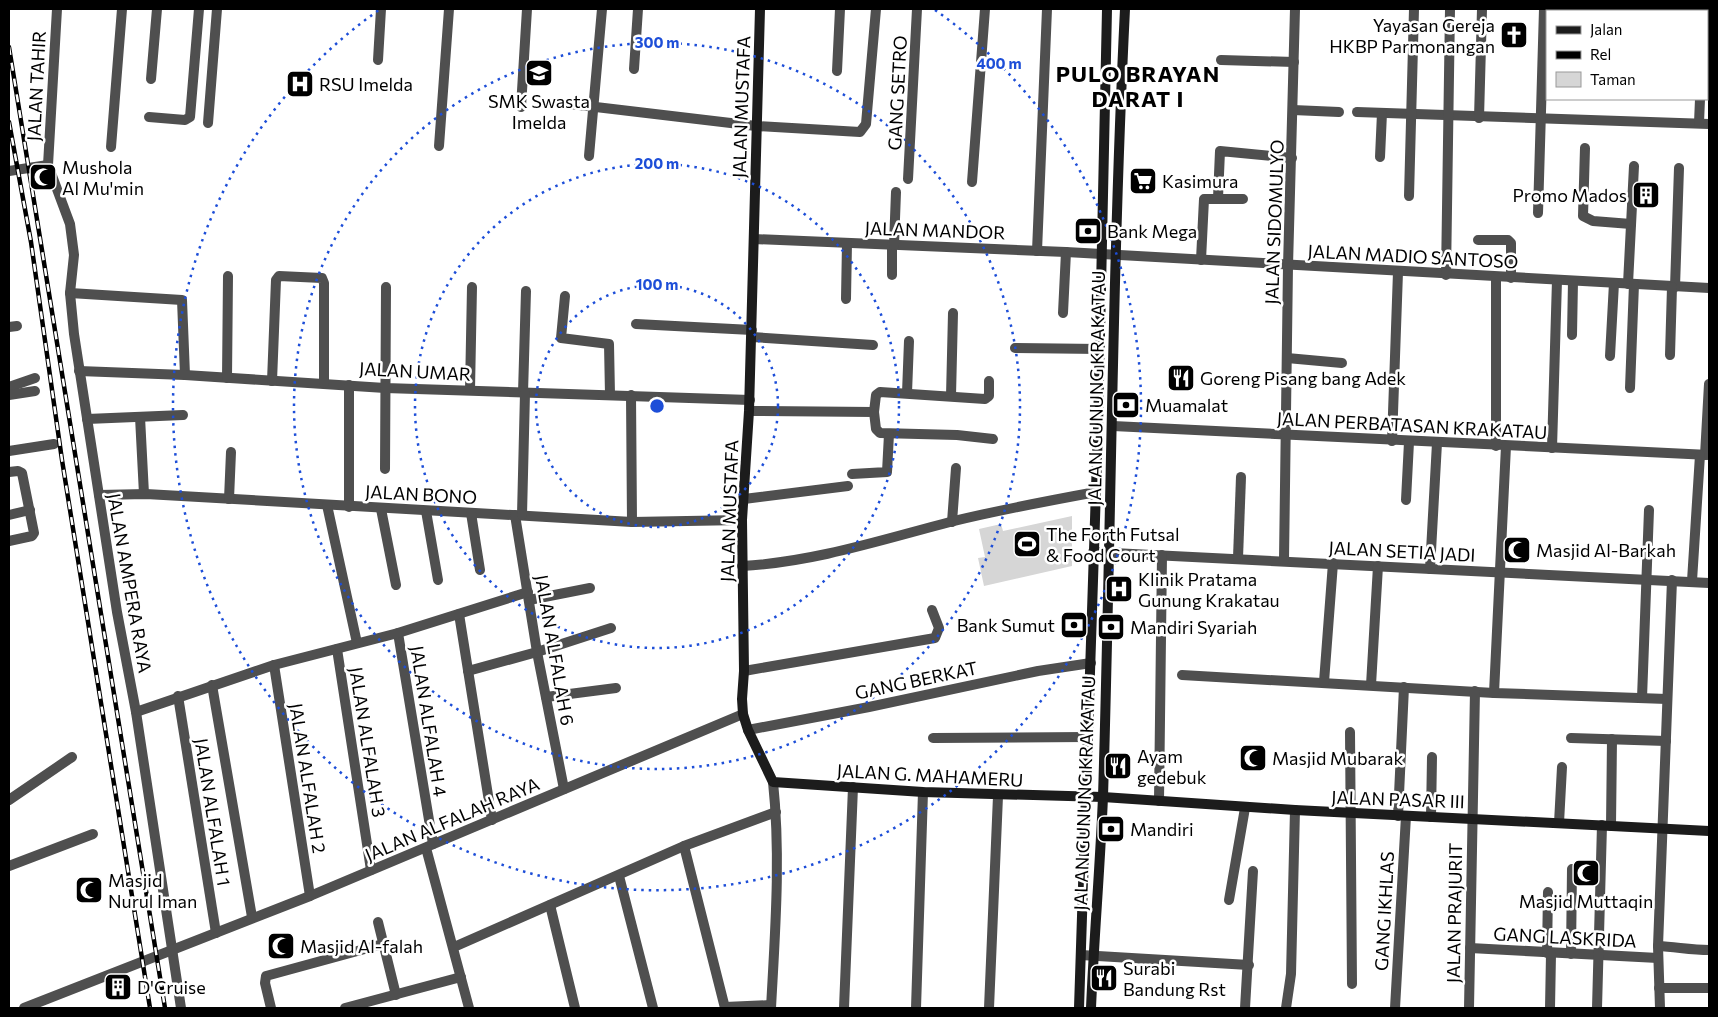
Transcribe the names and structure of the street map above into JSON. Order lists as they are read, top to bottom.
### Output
{
  "streets": {
    "main road": [
      "JALAN MUSTAFA",
      "JALAN GUNUNG KRAKATAU",
      "JALAN G. MAHAMERU",
      "JALAN PASAR III"
    ],
    "street": [
      "JALAN TAHIR",
      "GANG SETRO",
      "JALAN SIDOMULYO",
      "JALAN MANDOR",
      "JALAN MADIO SANTOSO",
      "JALAN UMAR",
      "JALAN PERBATASAN KRAKATAU",
      "JALAN BONO",
      "JALAN SETIA JADI",
      "JALAN AMPERA RAYA",
      "JALAN ALFALAH 6",
      "GANG BERKAT",
      "JALAN ALFALAH 4",
      "JALAN ALFALAH 3",
      "JALAN ALFALAH 2",
      "JALAN ALFALAH 1",
      "JALAN ALFALAH RAYA",
      "GANG IKHLAS",
      "JALAN PRAJURIT",
      "GANG LASKRIDA"
    ]
  },
  "crossings": [
    ["JALAN TAHIR", "JALAN AMPERA RAYA"],
    ["JALAN MUSTAFA", "JALAN MANDOR"],
    ["JALAN MUSTAFA", "JALAN UMAR"],
    ["JALAN MUSTAFA", "JALAN BONO"],
    ["JALAN MUSTAFA", "GANG BERKAT"],
    ["JALAN MUSTAFA", "JALAN G. MAHAMERU"],
    ["JALAN MUSTAFA", "JALAN ALFALAH RAYA"],
    ["JALAN SIDOMULYO", "JALAN MADIO SANTOSO"],
    ["JALAN SIDOMULYO", "JALAN PERBATASAN KRAKATAU"],
    ["JALAN SIDOMULYO", "JALAN SETIA JADI"],
    ["JALAN MANDOR", "JALAN MADIO SANTOSO"],
    ["JALAN MANDOR", "JALAN GUNUNG KRAKATAU"],
    ["JALAN MADIO SANTOSO", "JALAN GUNUNG KRAKATAU"],
    ["JALAN UMAR", "JALAN AMPERA RAYA"],
    ["JALAN UMAR", "JALAN ALFALAH 6"],
    ["JALAN GUNUNG KRAKATAU", "JALAN PERBATASAN KRAKATAU"],
    ["JALAN GUNUNG KRAKATAU", "JALAN SETIA JADI"],
    ["JALAN GUNUNG KRAKATAU", "GANG BERKAT"],
    ["JALAN GUNUNG KRAKATAU", "JALAN G. MAHAMERU"],
    ["JALAN GUNUNG KRAKATAU", "JALAN PASAR III"],
    ["JALAN BONO", "JALAN AMPERA RAYA"],
    ["JALAN BONO", "JALAN ALFALAH 6"],
    ["JALAN AMPERA RAYA", "JALAN ALFALAH RAYA"],
    ["JALAN ALFALAH 6", "JALAN ALFALAH RAYA"],
    ["JALAN ALFALAH 4", "JALAN ALFALAH RAYA"],
    ["JALAN ALFALAH 3", "JALAN ALFALAH RAYA"],
    ["JALAN G. MAHAMERU", "JALAN PASAR III"],
    ["JALAN ALFALAH 2", "JALAN ALFALAH RAYA"],
    ["JALAN PASAR III", "GANG IKHLAS"],
    ["JALAN PASAR III", "JALAN PRAJURIT"],
    ["JALAN ALFALAH 1", "JALAN ALFALAH RAYA"],
    ["JALAN PRAJURIT", "GANG LASKRIDA"]
  ],
  "districts": ["PULO BRAYAN DARAT I"],
  "places": {
    "church": ["Yayasan Gereja HKBP Parmonangan"],
    "school or university": ["SMK Swasta Imelda"],
    "hospital": ["RSU Imelda", "Klinik Pratama Gunung Krakatau"],
    "mosque": [
      "Mushola Al Mu'min",
      "Masjid Al-Barkah",
      "Masjid Mubarak",
      "Masjid Muttaqin",
      "Masjid Nurul Iman",
      "Masjid Al-falah"
    ],
    "supermarket": ["Kasimura"],
    "building": ["Promo Mados", "D'Cruise"],
    "bank": [
      "Bank Mega",
      "Muamalat",
      "Bank Sumut",
      "Mandiri Syariah",
      "Mandiri"
    ],
    "restaurant": ["Goreng Pisang bang Adek", "Ayam gedebuk", "Surabi Bandung Rst"],
    "sports": ["The Forth Futsal & Food Court"]
  },
  "legend": ["Jalan", "Rel", "Taman"],
  "rings": [
    "300 m",
    "400 m",
    "200 m",
    "100 m"
  ]
}
